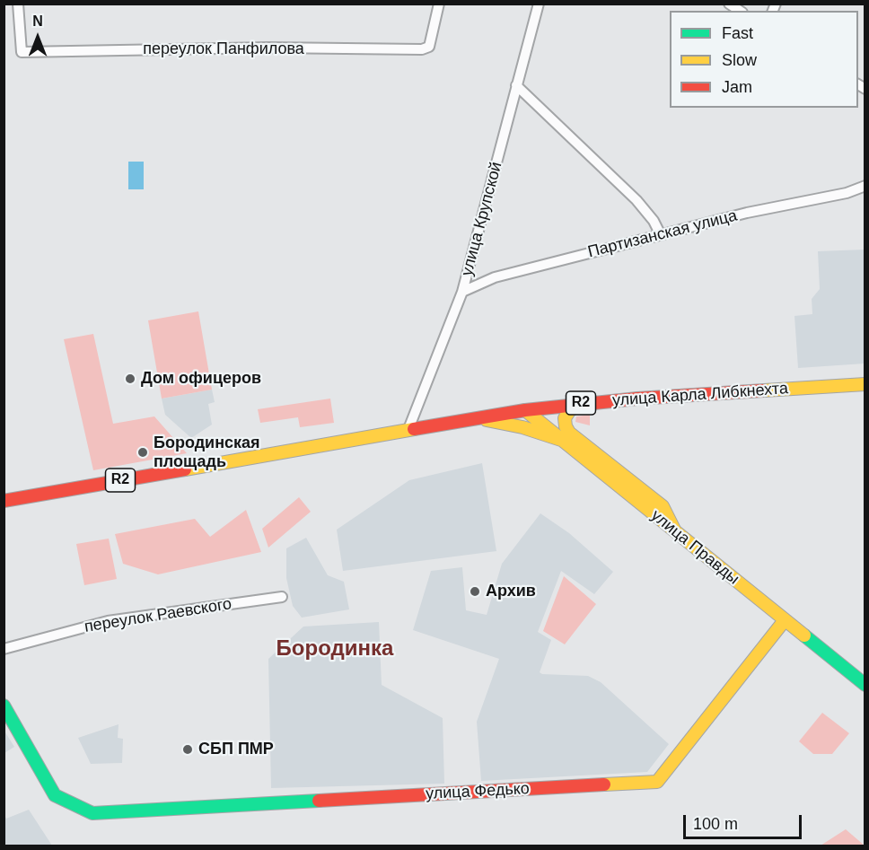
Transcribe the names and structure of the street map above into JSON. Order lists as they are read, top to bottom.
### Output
{
  "streets": {
    "main road": [
      "улица Карла Либкнехта",
      "R2",
      "улица Правды",
      "улица Федько"
    ],
    "street": [
      "переулок Панфилова",
      "улица Крупской",
      "Партизанская улица",
      "переулок Раевского"
    ]
  },
  "crossings": [
    ["улица Крупской", "Партизанская улица"],
    ["улица Крупской", "улица Карла Либкнехта"],
    ["улица Крупской", "R2"],
    ["улица Карла Либкнехта", "R2"],
    ["улица Карла Либкнехта", "улица Правды"],
    ["улица Правды", "улица Федько"]
  ],
  "districts": ["Бородинка"],
  "places": [
    "Дом офицеров",
    "Бородинская площадь",
    "Архив",
    "СБП ПМР"
  ],
  "legend": ["Fast", "Slow", "Jam"],
  "scale_bar": "100 m",
  "north": "top"
}
